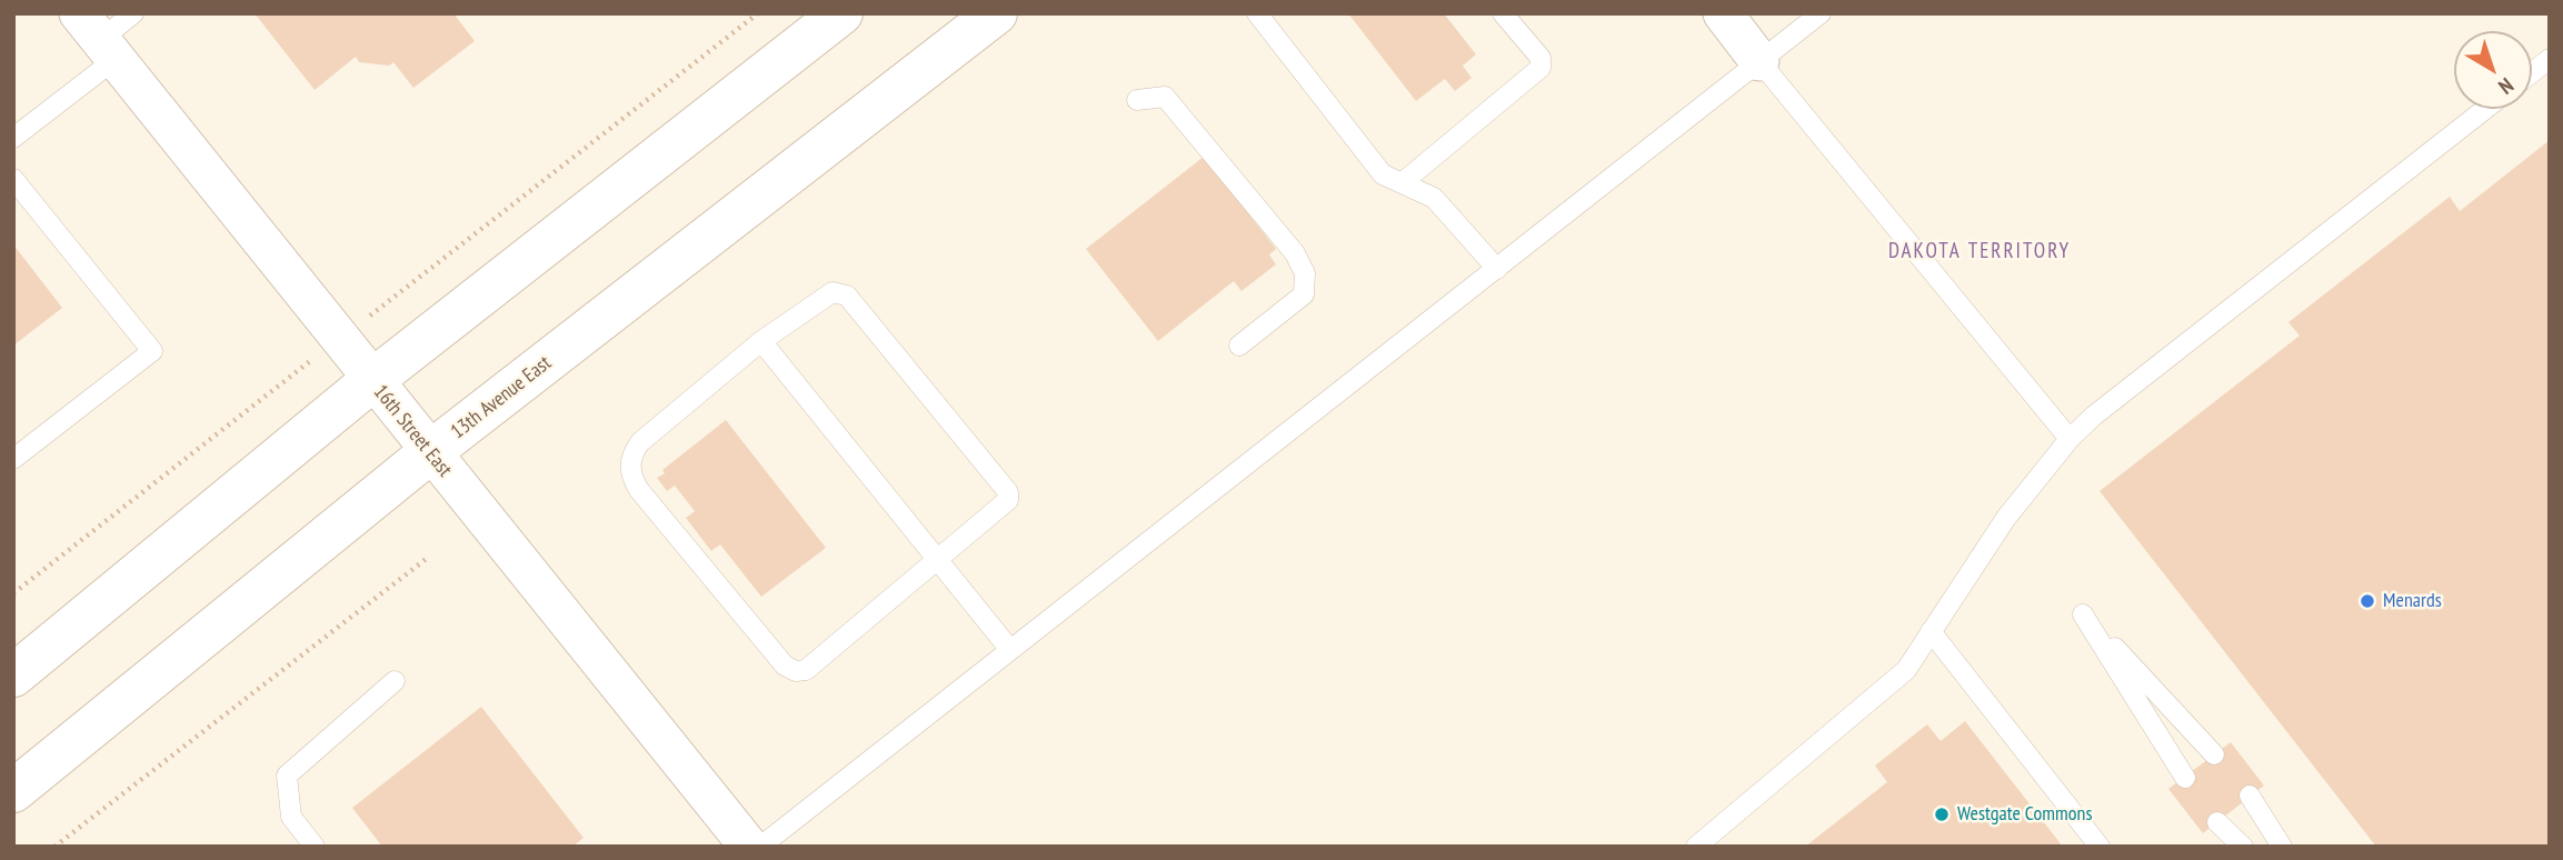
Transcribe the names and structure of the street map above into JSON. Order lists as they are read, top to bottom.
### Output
{
  "streets": {
    "main road": ["13th Avenue East"],
    "street": ["16th Street East"]
  },
  "crossings": [
    ["13th Avenue East", "16th Street East"]
  ],
  "districts": ["DAKOTA TERRITORY"],
  "places": ["Menards", "Westgate Commons"],
  "north": "bottom right"
}
